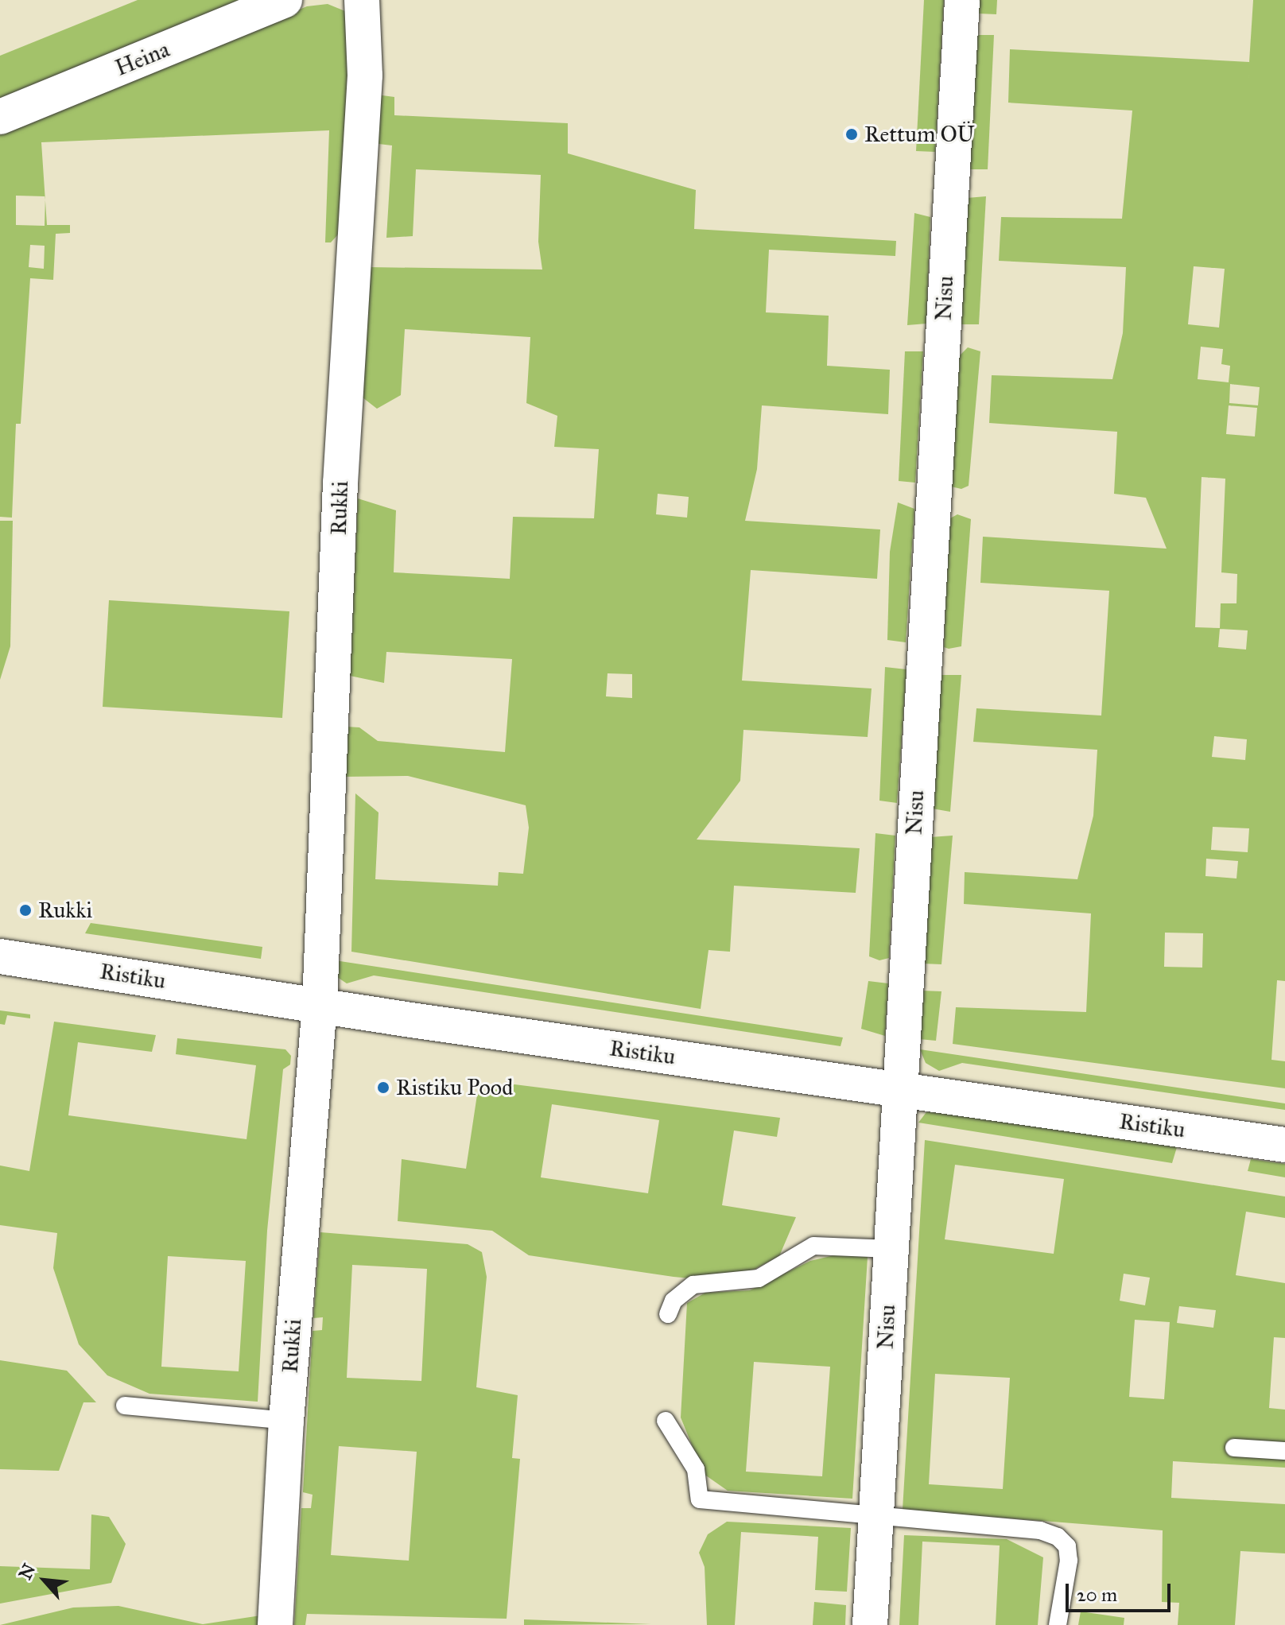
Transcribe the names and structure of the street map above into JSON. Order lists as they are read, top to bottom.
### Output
{
  "streets": {
    "street": [
      "Heina",
      "Nisu",
      "Rukki",
      "Ristiku"
    ]
  },
  "crossings": [
    ["Nisu", "Ristiku"],
    ["Rukki", "Ristiku"]
  ],
  "places": ["Rettum OÜ", "Rukki", "Ristiku Pood"],
  "scale_bar": "20 m",
  "north": "top left"
}
